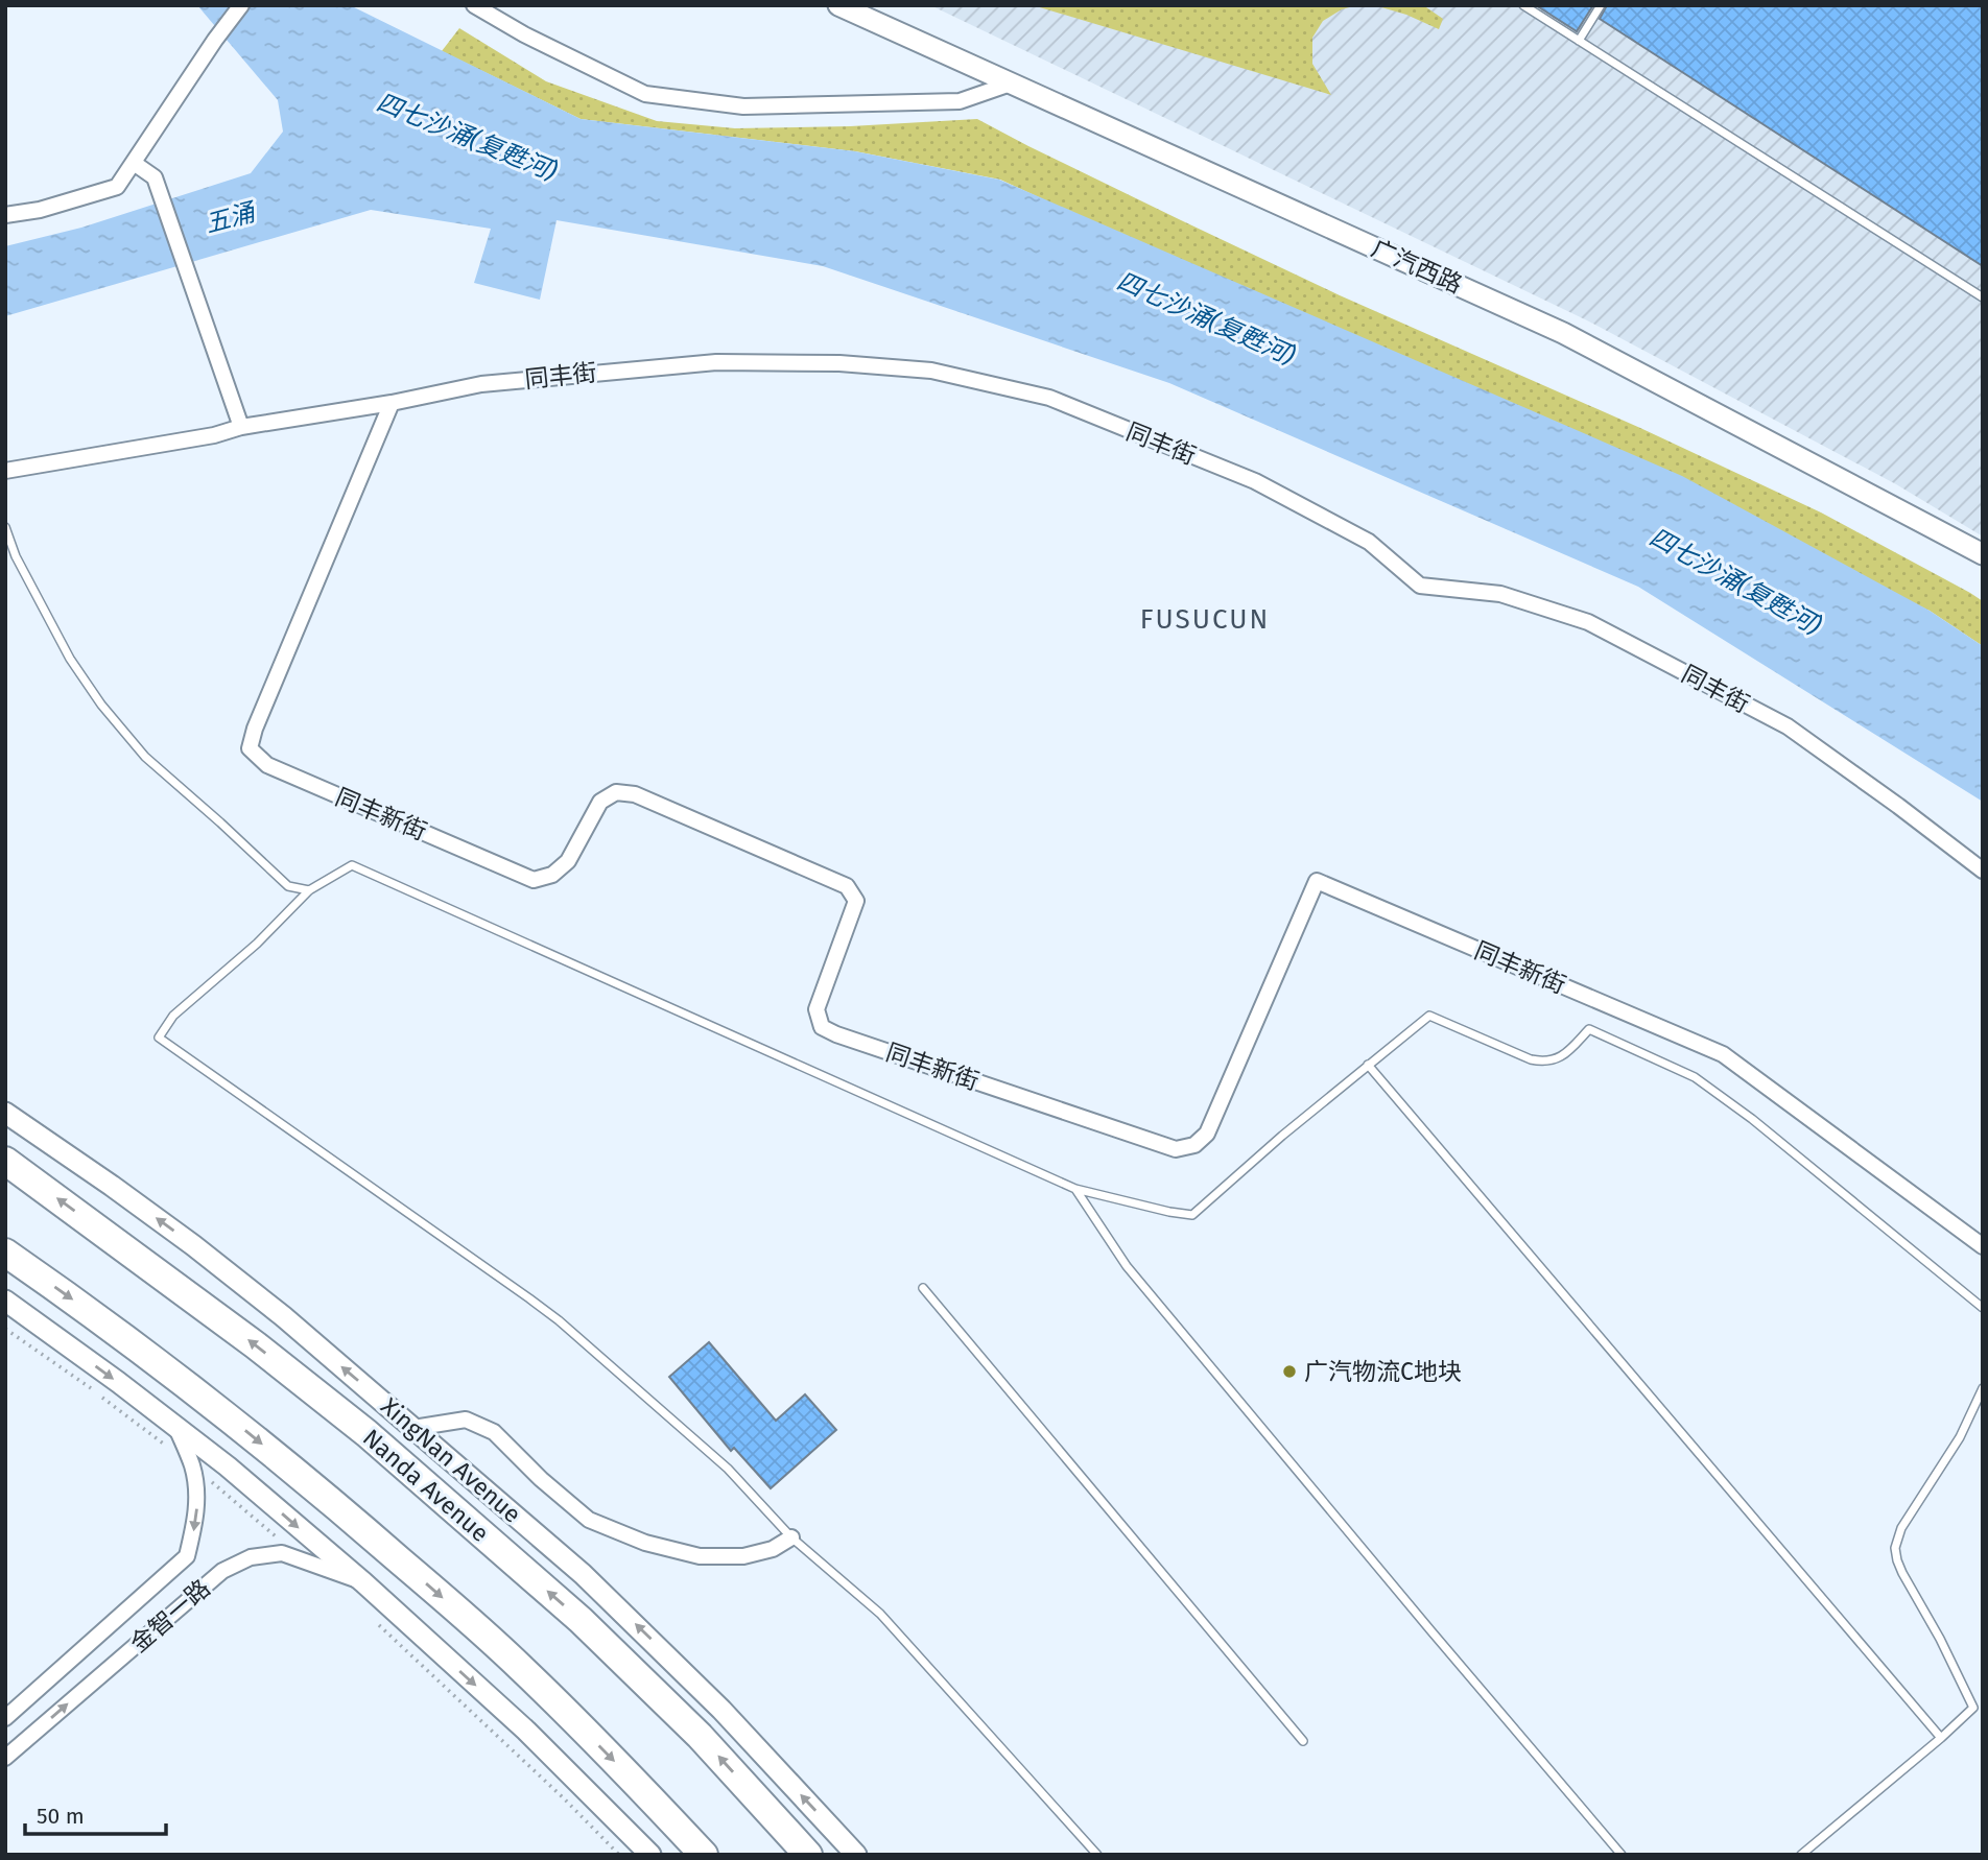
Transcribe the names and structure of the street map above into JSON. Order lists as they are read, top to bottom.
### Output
{
  "streets": {
    "highway": ["Nanda Avenue"],
    "main road": ["广汽西路", "XingNan Avenue"],
    "street": ["同丰街", "同丰新街", "金智一路"]
  },
  "crossings": [
    ["同丰街", "同丰新街"]
  ],
  "districts": ["FUSUCUN"],
  "water": ["四七沙涌(复甦河)", "五涌"],
  "places": ["广汽物流C地块"],
  "scale_bar": "50 m"
}
